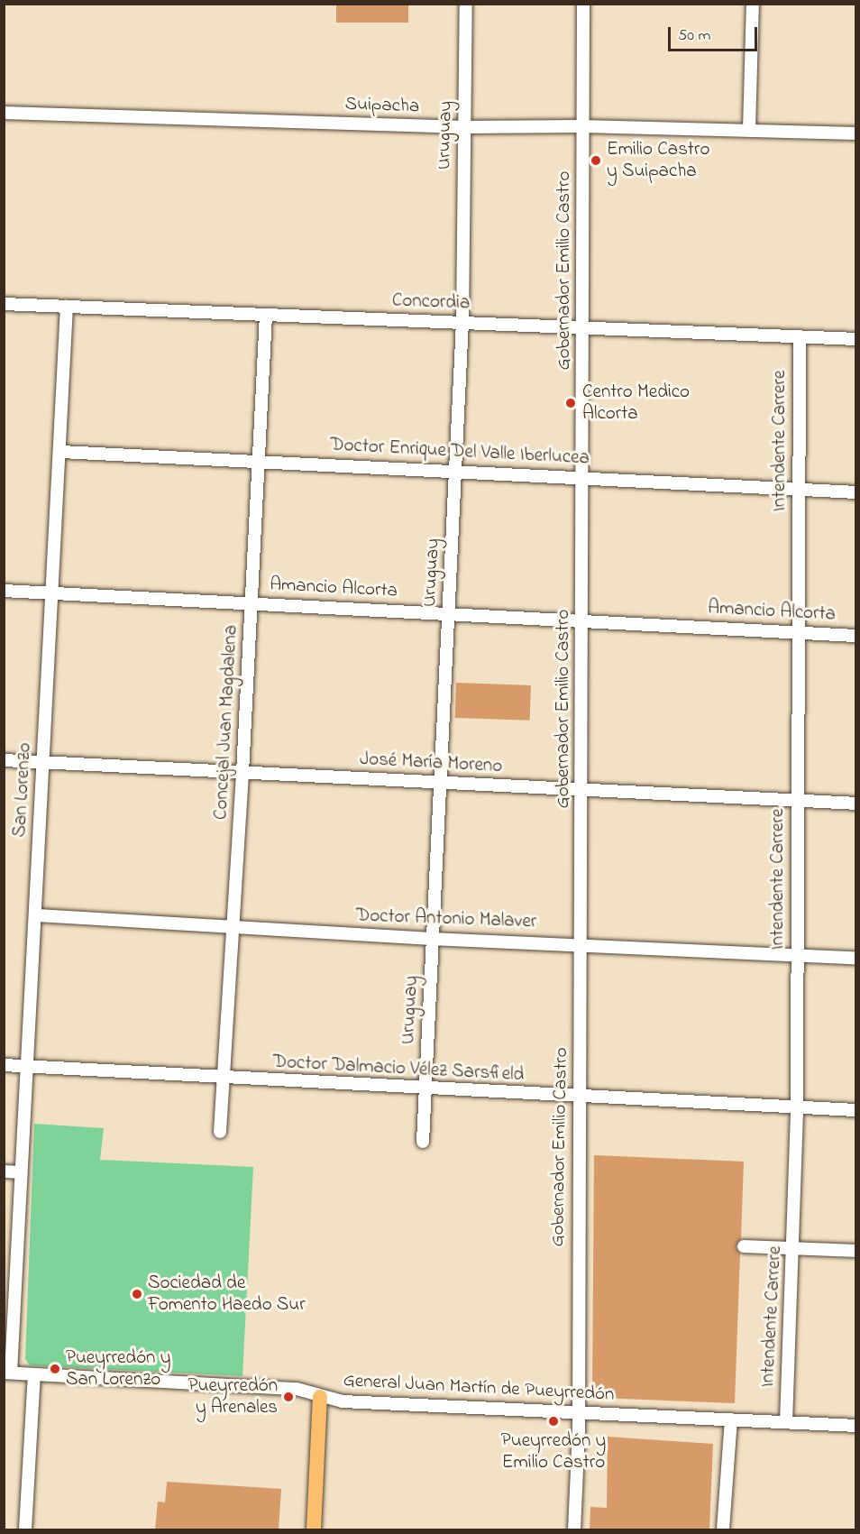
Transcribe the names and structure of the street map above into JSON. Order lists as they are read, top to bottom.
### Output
{
  "streets": {
    "street": [
      "Suipacha",
      "Uruguay",
      "Gobernador Emilio Castro",
      "Concordia",
      "Intendente Carrere",
      "Doctor Enrique Del Valle Iberlucea",
      "Amancio Alcorta",
      "Concejal Juan Magdalena",
      "José María Moreno",
      "San Lorenzo",
      "Doctor Antonio Malaver",
      "Doctor Dalmacio Vélez Sarsfield",
      "General Juan Martín de Pueyrredón"
    ]
  },
  "crossings": [
    ["Suipacha", "Uruguay"],
    ["Suipacha", "Gobernador Emilio Castro"],
    ["Uruguay", "Concordia"],
    ["Uruguay", "Doctor Enrique Del Valle Iberlucea"],
    ["Uruguay", "Amancio Alcorta"],
    ["Uruguay", "José María Moreno"],
    ["Uruguay", "Doctor Antonio Malaver"],
    ["Uruguay", "Doctor Dalmacio Vélez Sarsfield"],
    ["Gobernador Emilio Castro", "Concordia"],
    ["Gobernador Emilio Castro", "Doctor Enrique Del Valle Iberlucea"],
    ["Gobernador Emilio Castro", "Amancio Alcorta"],
    ["Gobernador Emilio Castro", "José María Moreno"],
    ["Gobernador Emilio Castro", "Doctor Antonio Malaver"],
    ["Gobernador Emilio Castro", "Doctor Dalmacio Vélez Sarsfield"],
    ["Gobernador Emilio Castro", "General Juan Martín de Pueyrredón"],
    ["Concordia", "Intendente Carrere"],
    ["Concordia", "Concejal Juan Magdalena"],
    ["Concordia", "San Lorenzo"],
    ["Intendente Carrere", "Doctor Enrique Del Valle Iberlucea"],
    ["Intendente Carrere", "Amancio Alcorta"],
    ["Intendente Carrere", "José María Moreno"],
    ["Intendente Carrere", "Doctor Antonio Malaver"],
    ["Intendente Carrere", "Doctor Dalmacio Vélez Sarsfield"],
    ["Intendente Carrere", "General Juan Martín de Pueyrredón"],
    ["Doctor Enrique Del Valle Iberlucea", "Concejal Juan Magdalena"],
    ["Doctor Enrique Del Valle Iberlucea", "San Lorenzo"],
    ["Amancio Alcorta", "Concejal Juan Magdalena"],
    ["Amancio Alcorta", "San Lorenzo"],
    ["Concejal Juan Magdalena", "José María Moreno"],
    ["Concejal Juan Magdalena", "Doctor Antonio Malaver"],
    ["Concejal Juan Magdalena", "Doctor Dalmacio Vélez Sarsfield"],
    ["José María Moreno", "San Lorenzo"],
    ["San Lorenzo", "Doctor Antonio Malaver"],
    ["San Lorenzo", "Doctor Dalmacio Vélez Sarsfield"],
    ["San Lorenzo", "General Juan Martín de Pueyrredón"]
  ],
  "places": [
    "Emilio Castro y Suipacha",
    "Centro Medico Alcorta",
    "Sociedad de Fomento Haedo Sur",
    "Pueyrredón y San Lorenzo",
    "Pueyrredón y Arenales",
    "Pueyrredón y Emilio Castro"
  ],
  "scale_bar": "50 m"
}
